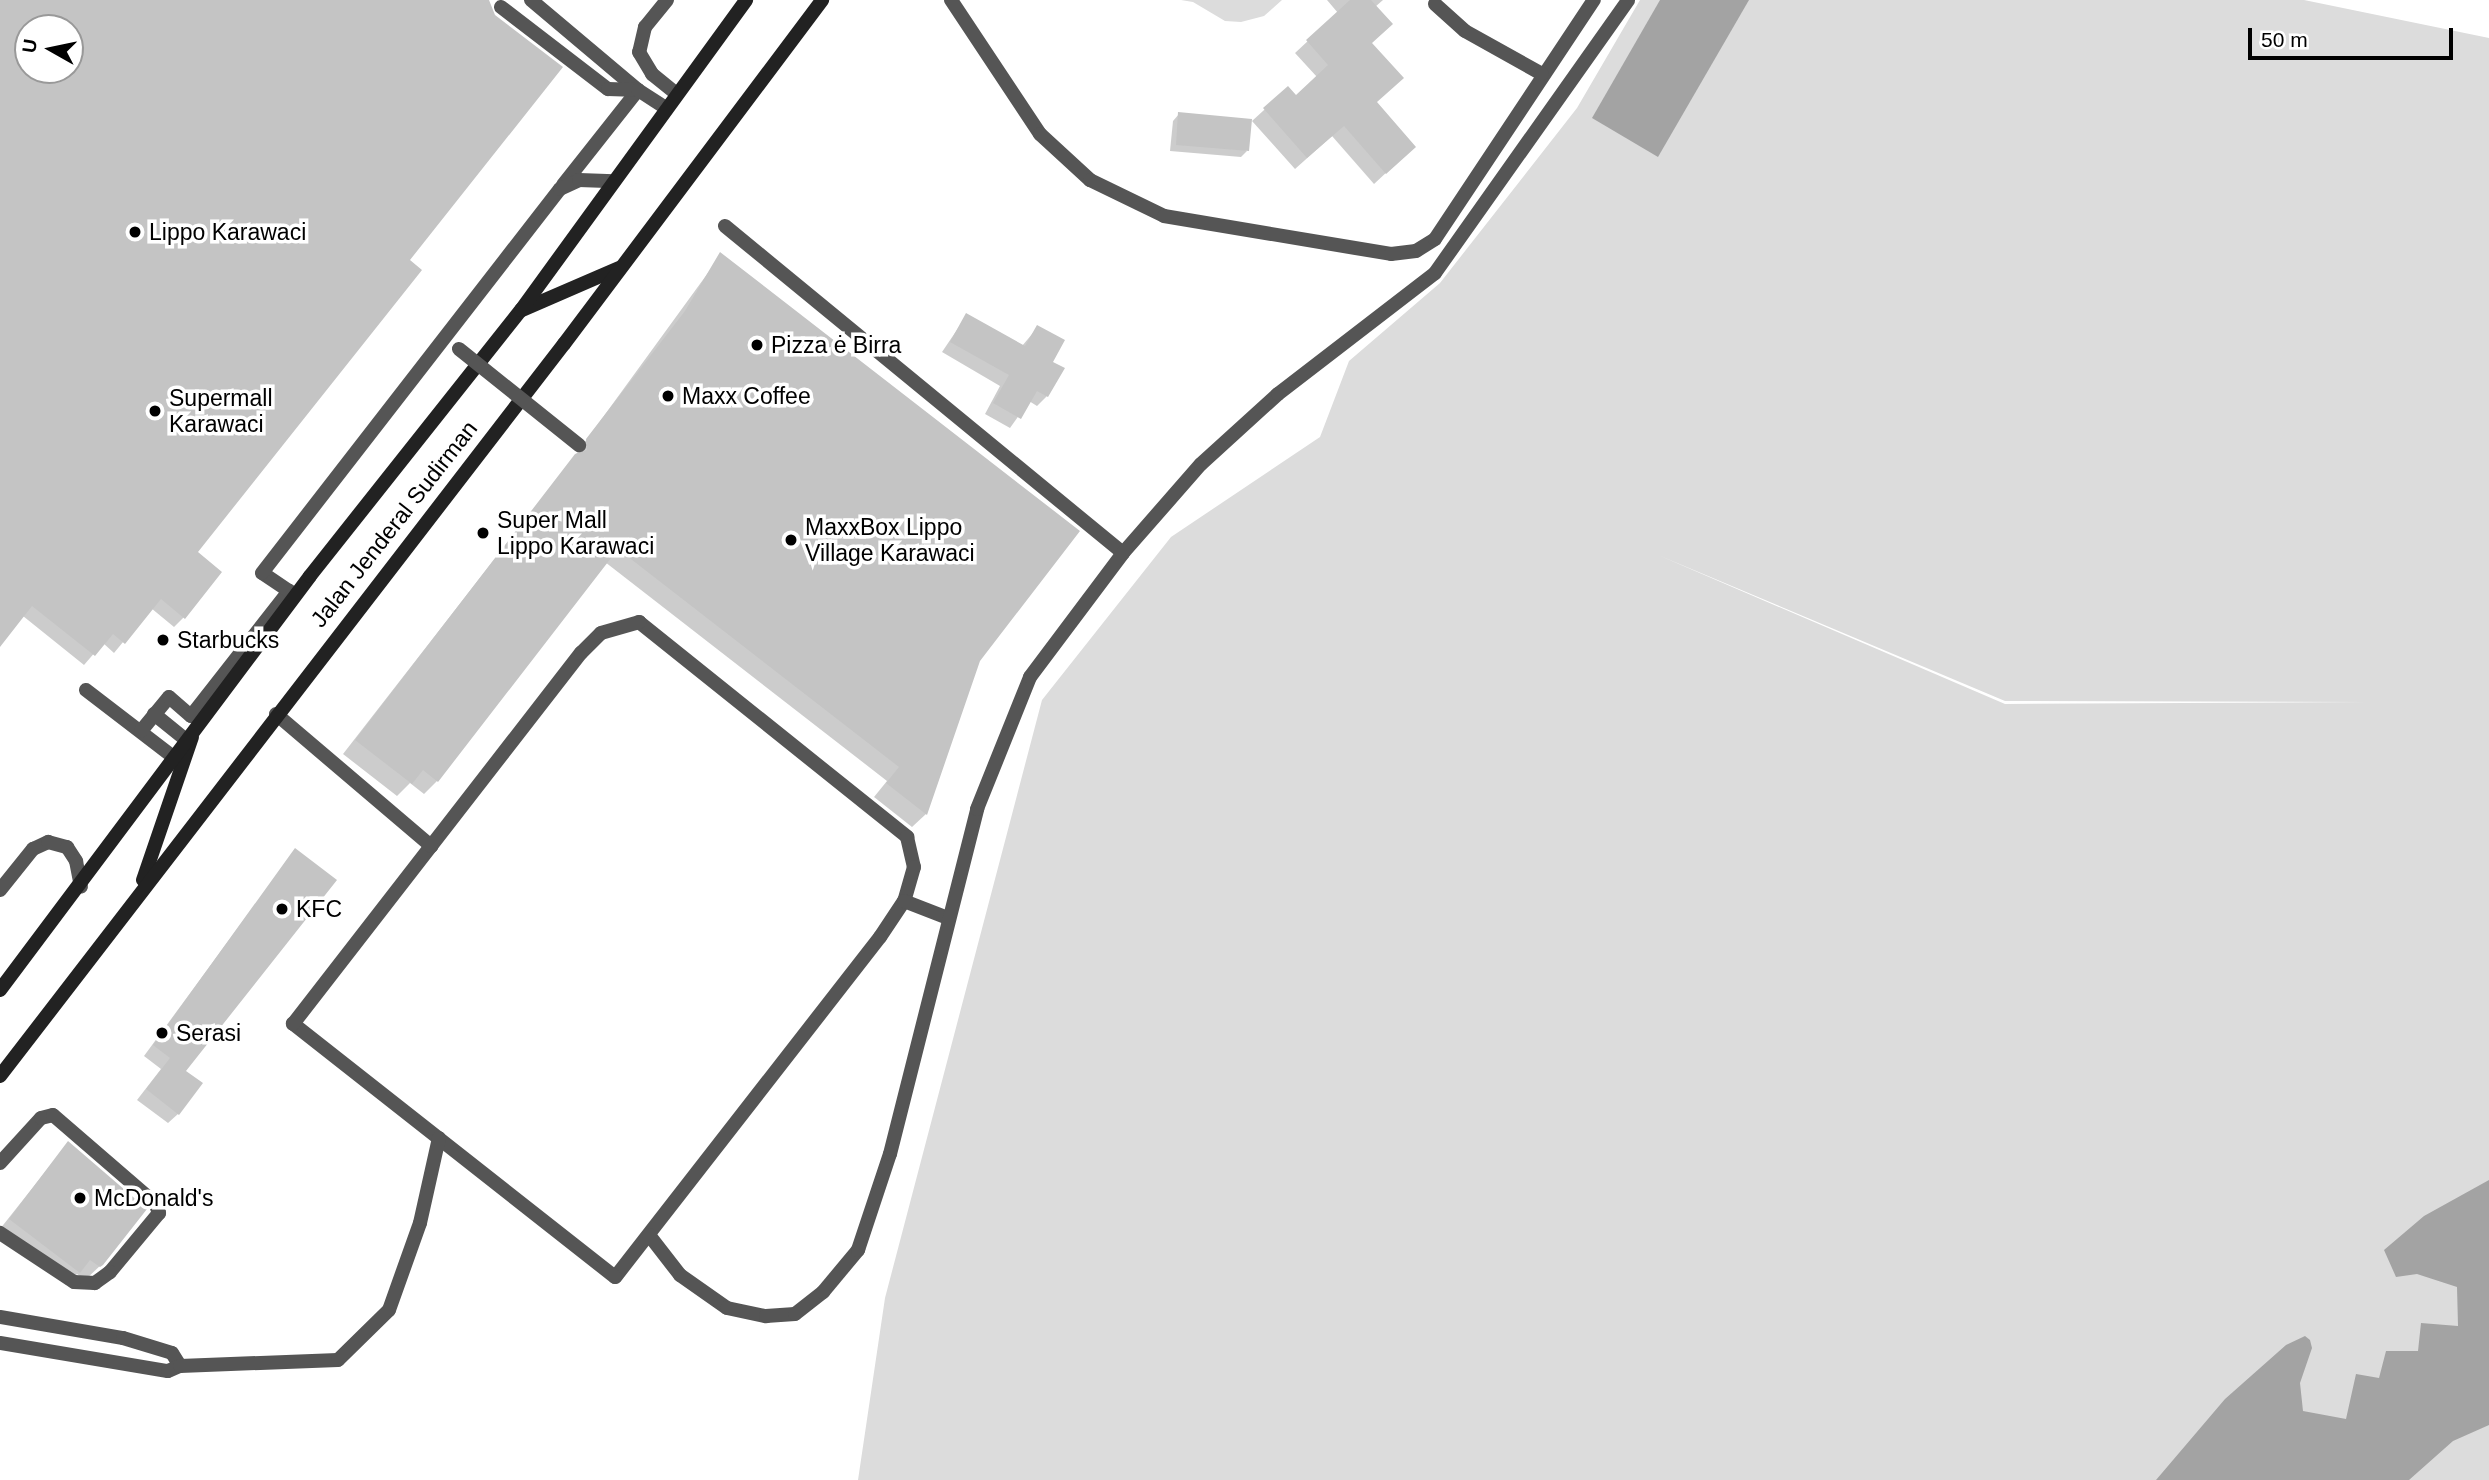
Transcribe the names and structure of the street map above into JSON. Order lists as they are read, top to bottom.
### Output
{
  "streets": {
    "street": ["Jalan Jenderal Sudirman"]
  },
  "places": [
    "Lippo Karawaci",
    "Pizza ė Birra",
    "Maxx Coffee",
    "Supermall Karawaci",
    "Super Mall Lippo Karawaci",
    "MaxxBox Lippo Village Karawaci",
    "Starbucks",
    "KFC",
    "Serasi",
    "McDonald's"
  ],
  "scale_bar": "50 m",
  "north": "left"
}
